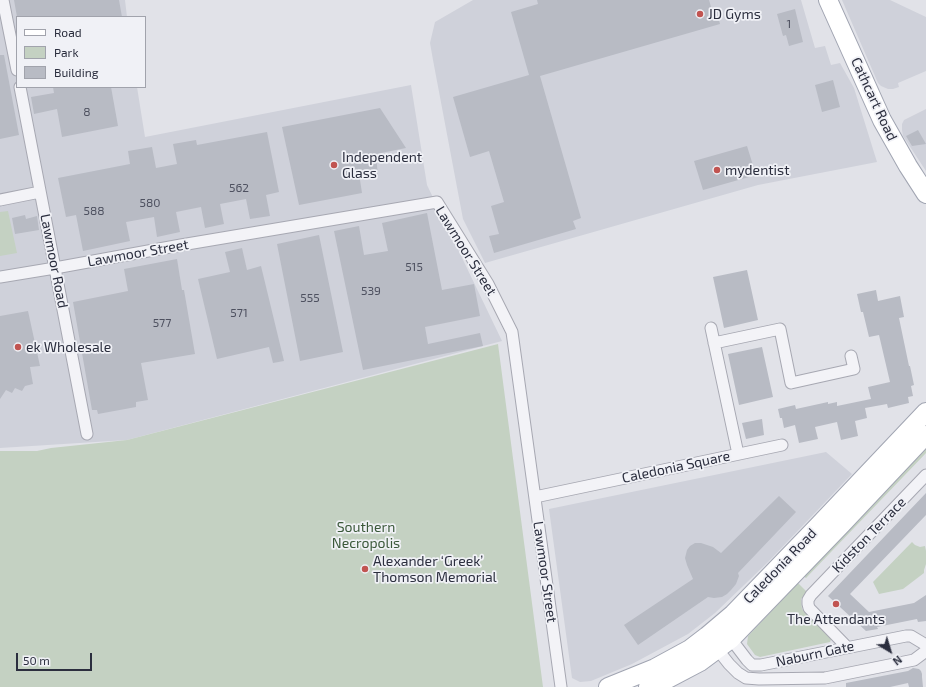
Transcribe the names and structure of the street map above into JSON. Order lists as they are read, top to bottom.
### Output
{
  "streets": {
    "main road": ["Cathcart Road", "Caledonia Road"],
    "street": [
      "Lawmoor Street",
      "Lawmoor Road",
      "Caledonia Square",
      "Kidston Terrace",
      "Naburn Gate"
    ]
  },
  "crossings": [
    ["Lawmoor Street", "Lawmoor Road"],
    ["Lawmoor Street", "Caledonia Square"],
    ["Kidston Terrace", "Naburn Gate"],
    ["Caledonia Road", "Naburn Gate"]
  ],
  "parks": ["Southern Necropolis"],
  "places": [
    "JD Gyms",
    "Independent Glass",
    "mydentist",
    "ek Wholesale",
    "Alexander ‘Greek’ Thomson Memorial",
    "The Attendants"
  ],
  "house_numbers": [
    "1",
    "8",
    "562",
    "580",
    "588",
    "515",
    "539",
    "555",
    "571",
    "577"
  ],
  "legend": ["Road", "Park", "Building"],
  "scale_bar": "50 m",
  "north": "bottom right"
}
